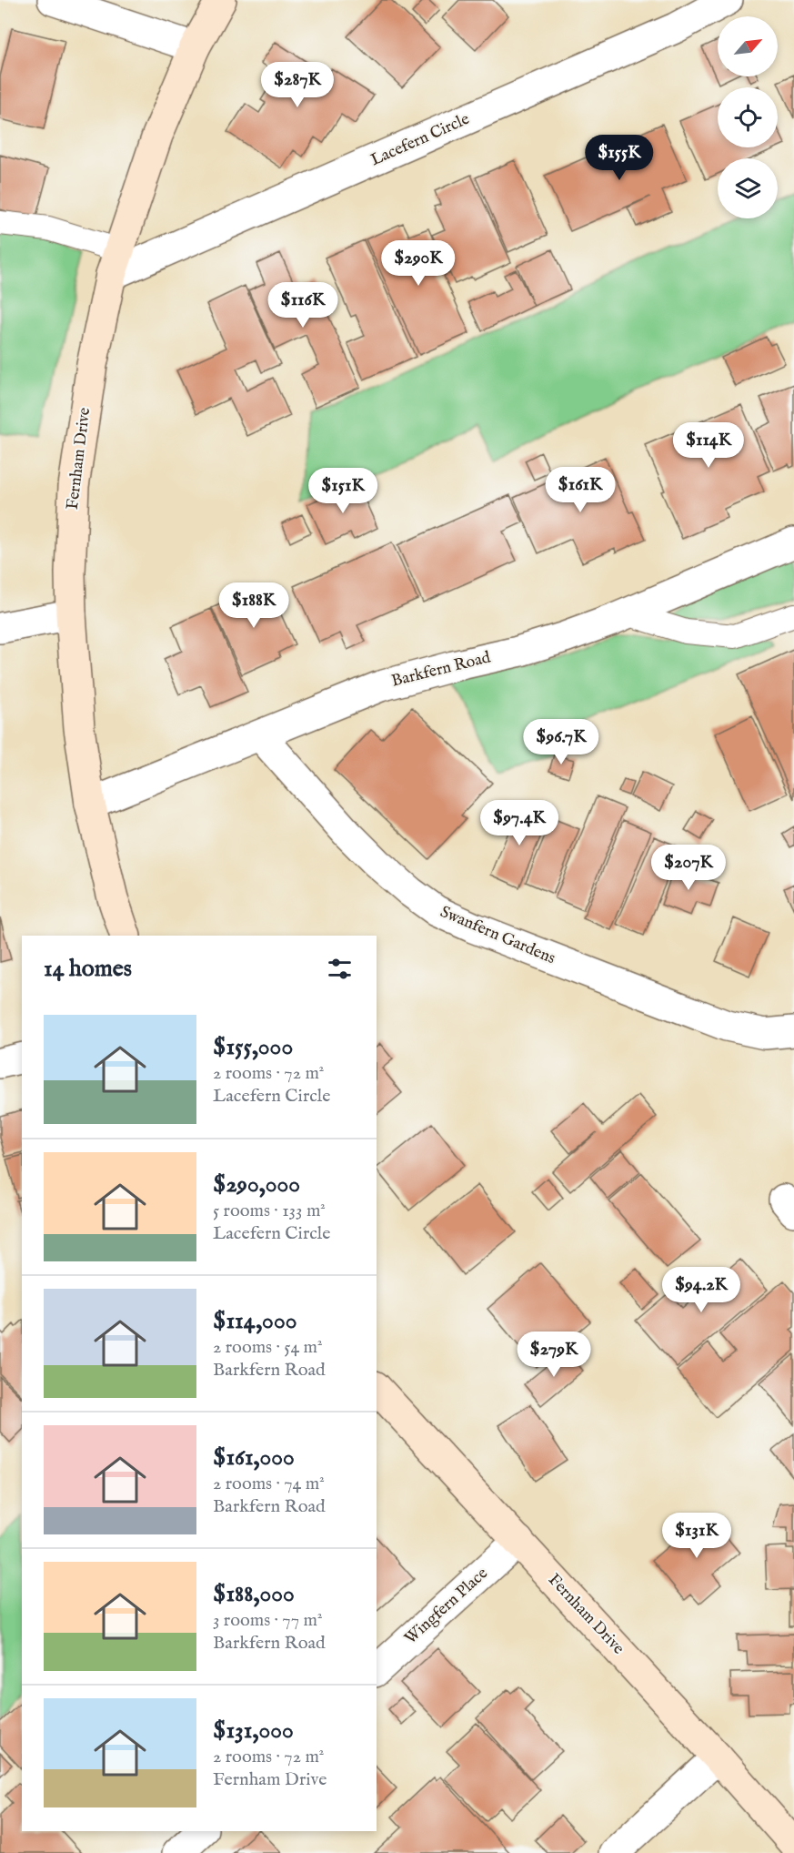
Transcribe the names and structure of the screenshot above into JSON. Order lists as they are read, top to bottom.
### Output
{
  "streets": {
    "street": [
      "Lacefern Circle",
      "Fernham Drive",
      "Barkfern Road",
      "Swanfern Gardens",
      "Wingfern Place"
    ]
  },
  "crossings": [
    ["Lacefern Circle", "Fernham Drive"],
    ["Fernham Drive", "Barkfern Road"],
    ["Fernham Drive", "Wingfern Place"],
    ["Barkfern Road", "Swanfern Gardens"]
  ],
  "north": "top right",
  "page": {
    "price": [
      "$287K",
      "$155K",
      "$290K",
      "$116K",
      "$114K",
      "$161K",
      "$151K",
      "$188K",
      "$96.7K",
      "$97.4K",
      "$207K",
      "$94.2K",
      "$279K",
      "$131K"
    ],
    "heading": "14 homes",
    "list": [
      {
        "name": "$155,000",
        "note": "2 rooms · 72 m² · Lacefern Circle"
      },
      {
        "name": "$290,000",
        "note": "5 rooms · 133 m² · Lacefern Circle"
      },
      {
        "name": "$114,000",
        "note": "2 rooms · 54 m² · Barkfern Road"
      },
      {
        "name": "$161,000",
        "note": "2 rooms · 74 m² · Barkfern Road"
      },
      {
        "name": "$188,000",
        "note": "3 rooms · 77 m² · Barkfern Road"
      },
      {
        "name": "$131,000",
        "note": "2 rooms · 72 m² · Fernham Drive"
      }
    ]
  }
}
